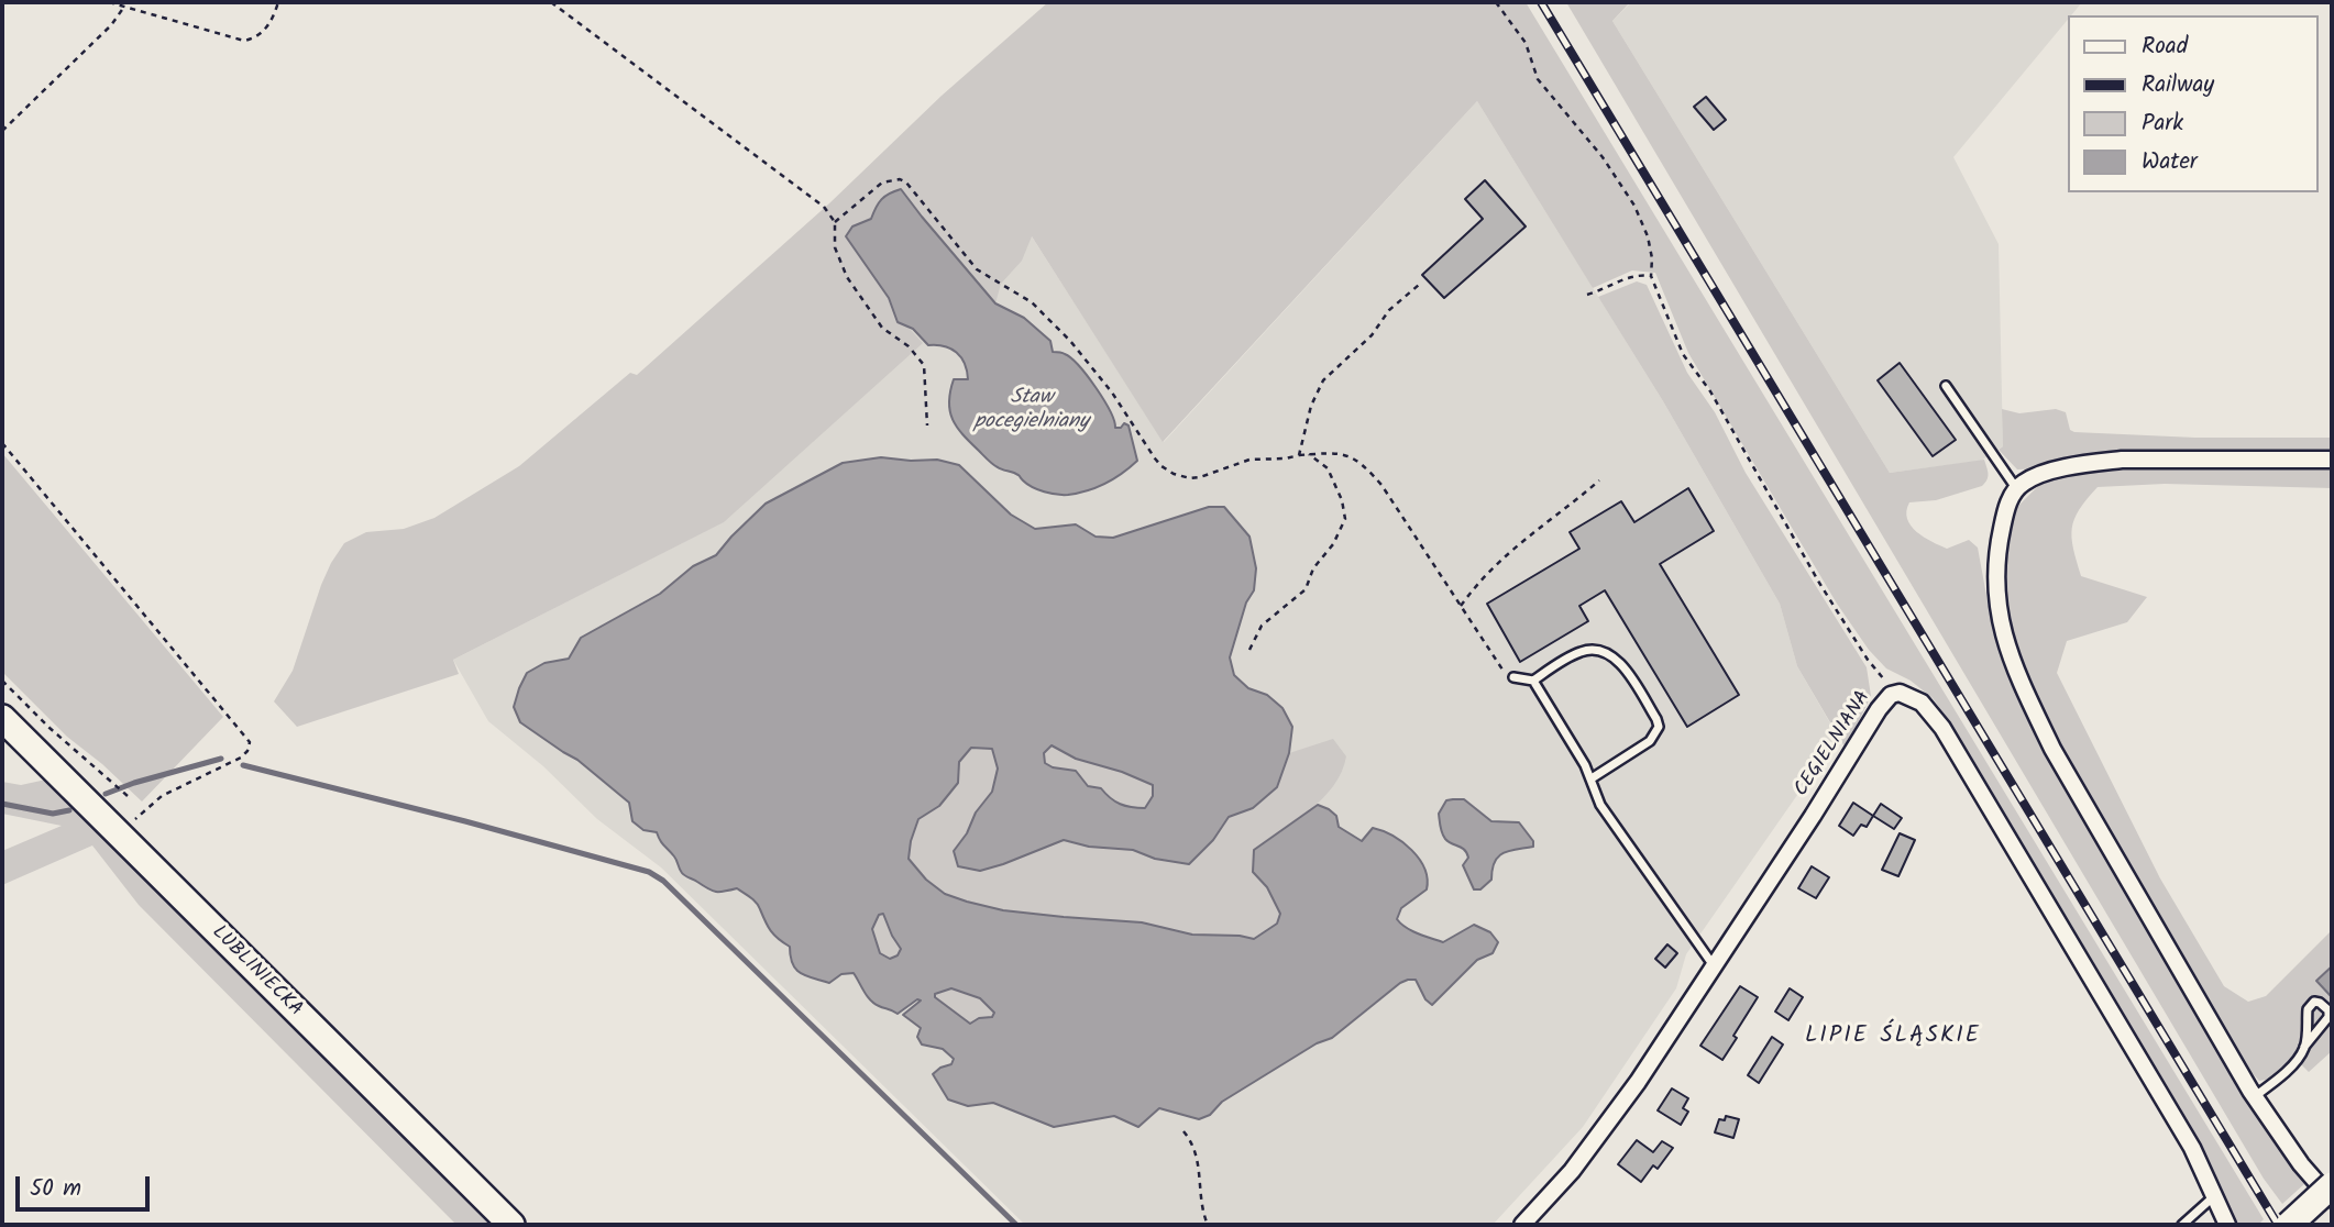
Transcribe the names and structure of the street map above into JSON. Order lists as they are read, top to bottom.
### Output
{
  "streets": {
    "main road": ["LUBLINIECKA"],
    "street": ["CEGIELNIANA"]
  },
  "districts": ["LIPIE ŚLĄSKIE"],
  "water": ["Staw pocegielniany"],
  "legend": [
    "Road",
    "Railway",
    "Park",
    "Water"
  ],
  "scale_bar": "50 m"
}
